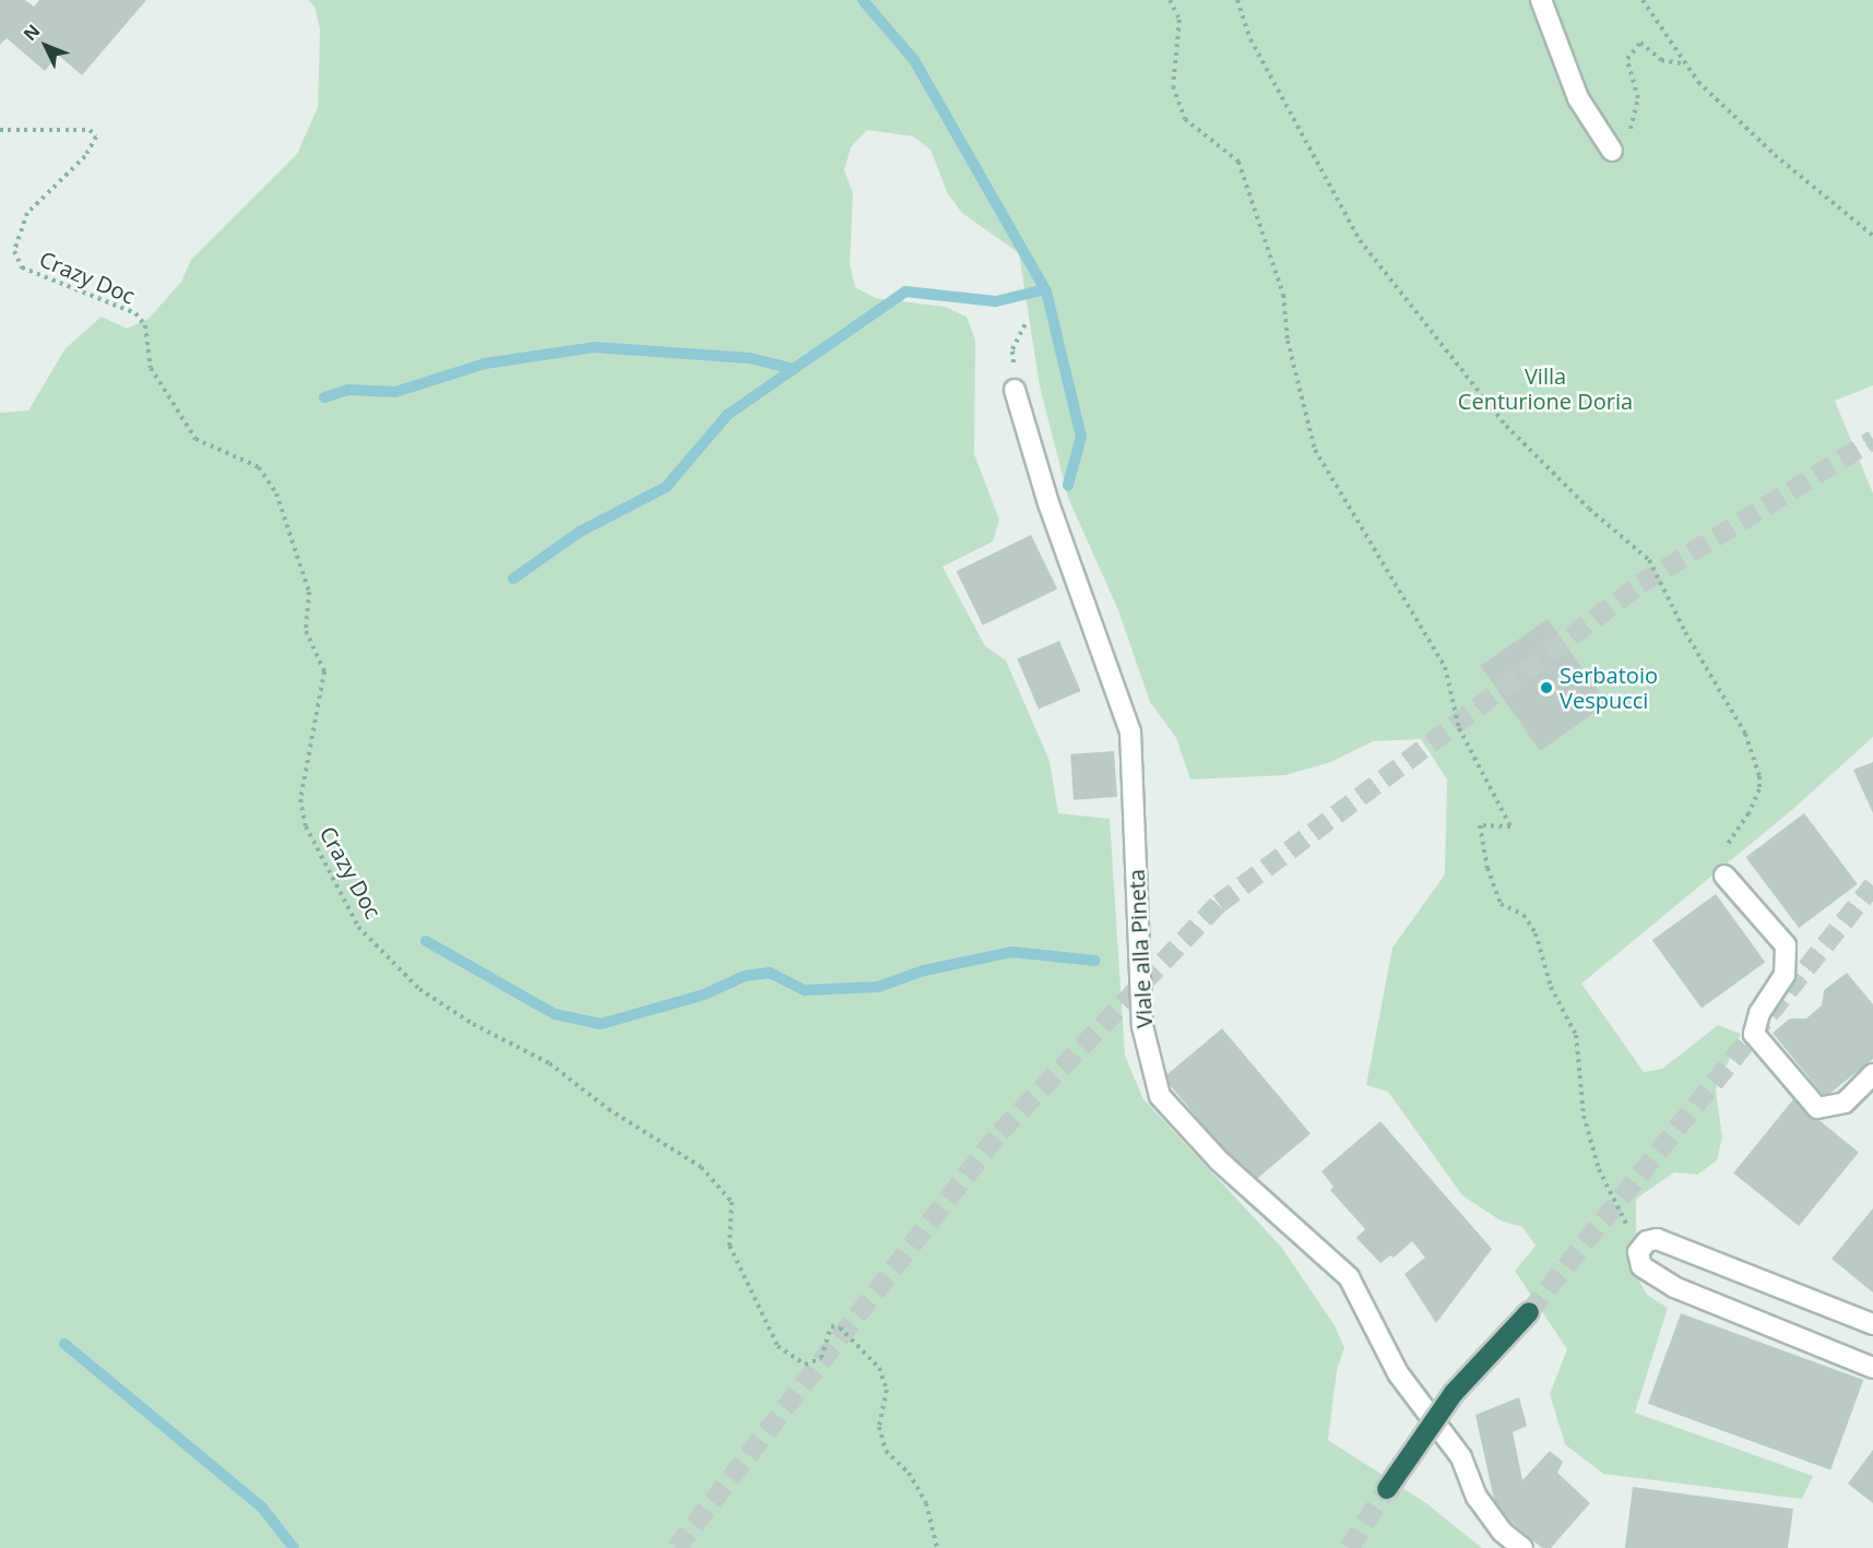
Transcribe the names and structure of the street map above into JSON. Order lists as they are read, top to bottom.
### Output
{
  "streets": {
    "street": ["Viale alla Pineta"],
    "path": ["Crazy Doc"]
  },
  "parks": ["Villa Centurione Doria"],
  "places": ["Serbatoio Vespucci"],
  "north": "top left"
}
